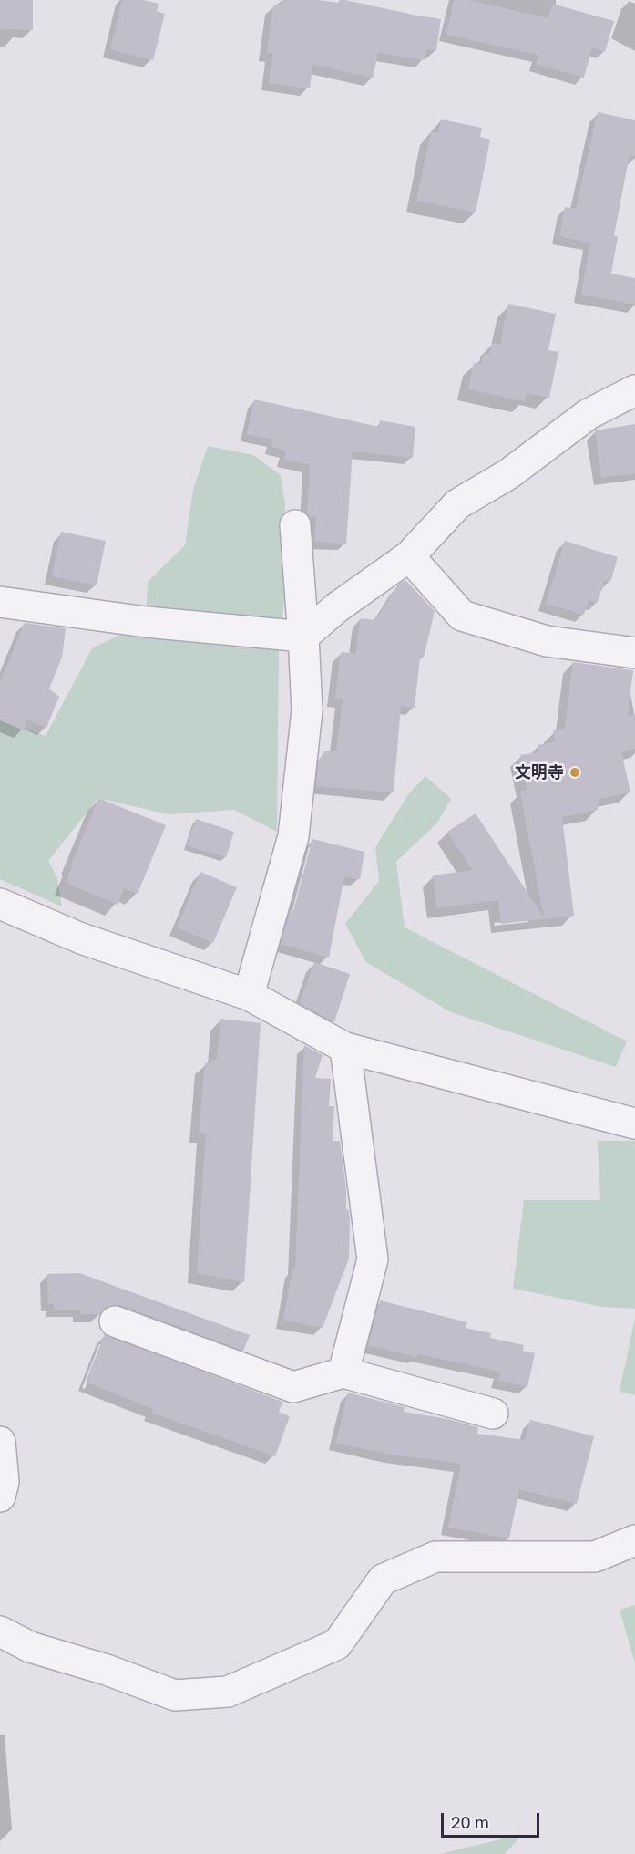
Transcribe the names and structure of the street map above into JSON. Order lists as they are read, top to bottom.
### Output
{
  "places": ["文明寺"],
  "scale_bar": "20 m"
}
